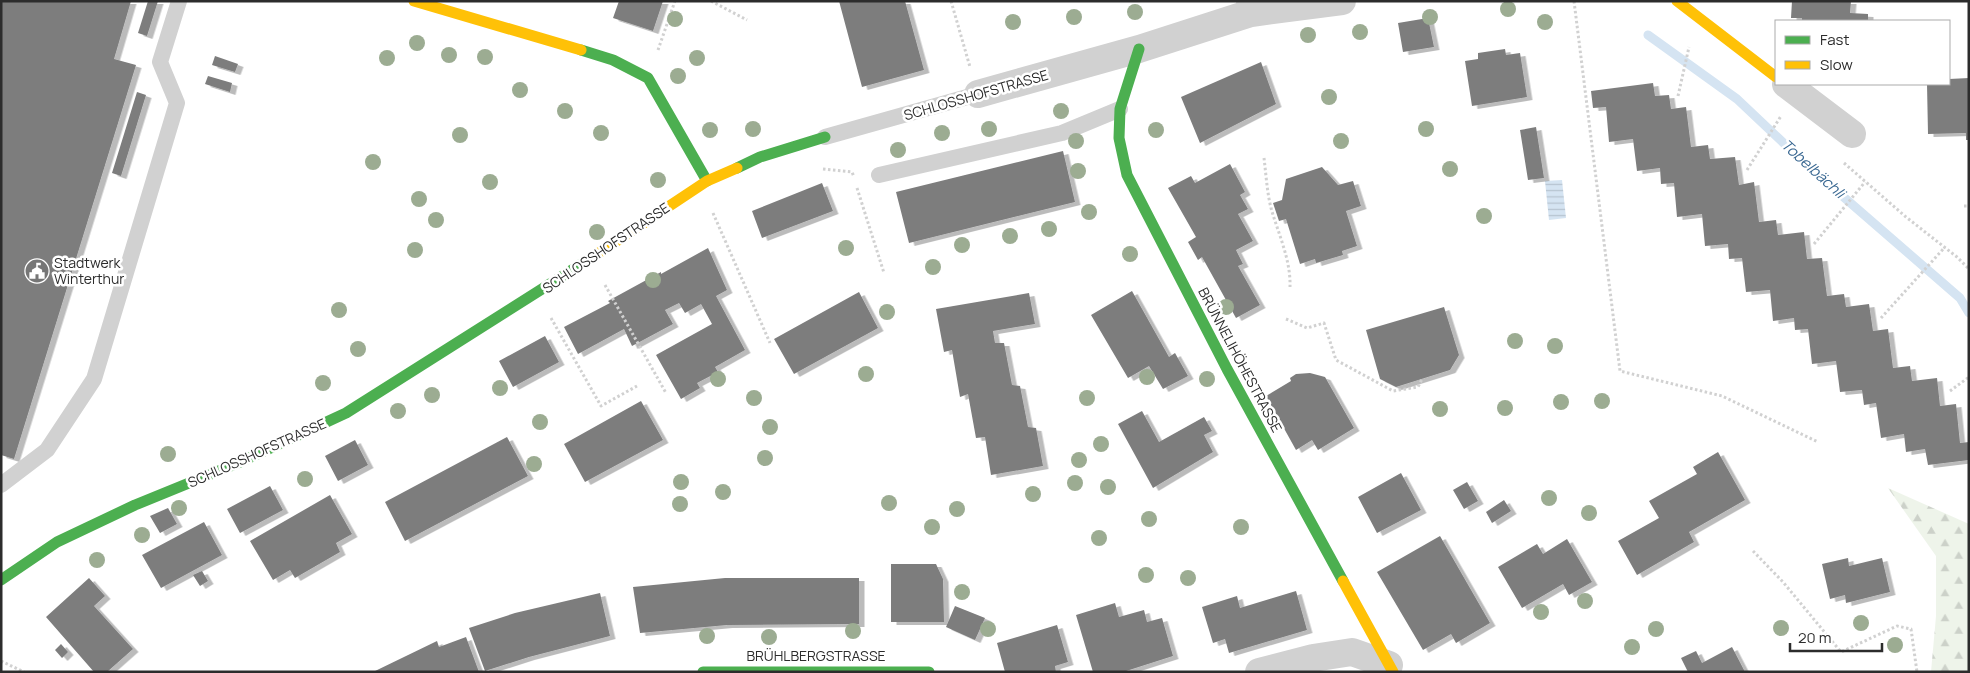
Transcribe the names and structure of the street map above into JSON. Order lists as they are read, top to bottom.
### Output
{
  "streets": {
    "street": ["SCHLOSSHOFSTRASSE", "BRÜNNELIHÖHESTRASSE", "BRÜHLBERGSTRASSE"]
  },
  "crossings": [
    ["SCHLOSSHOFSTRASSE", "BRÜNNELIHÖHESTRASSE"]
  ],
  "water": ["Tobelbächli"],
  "places": {
    "public building": ["Stadtwerk Winterthur"]
  },
  "legend": ["Fast", "Slow"],
  "scale_bar": "20 m"
}
